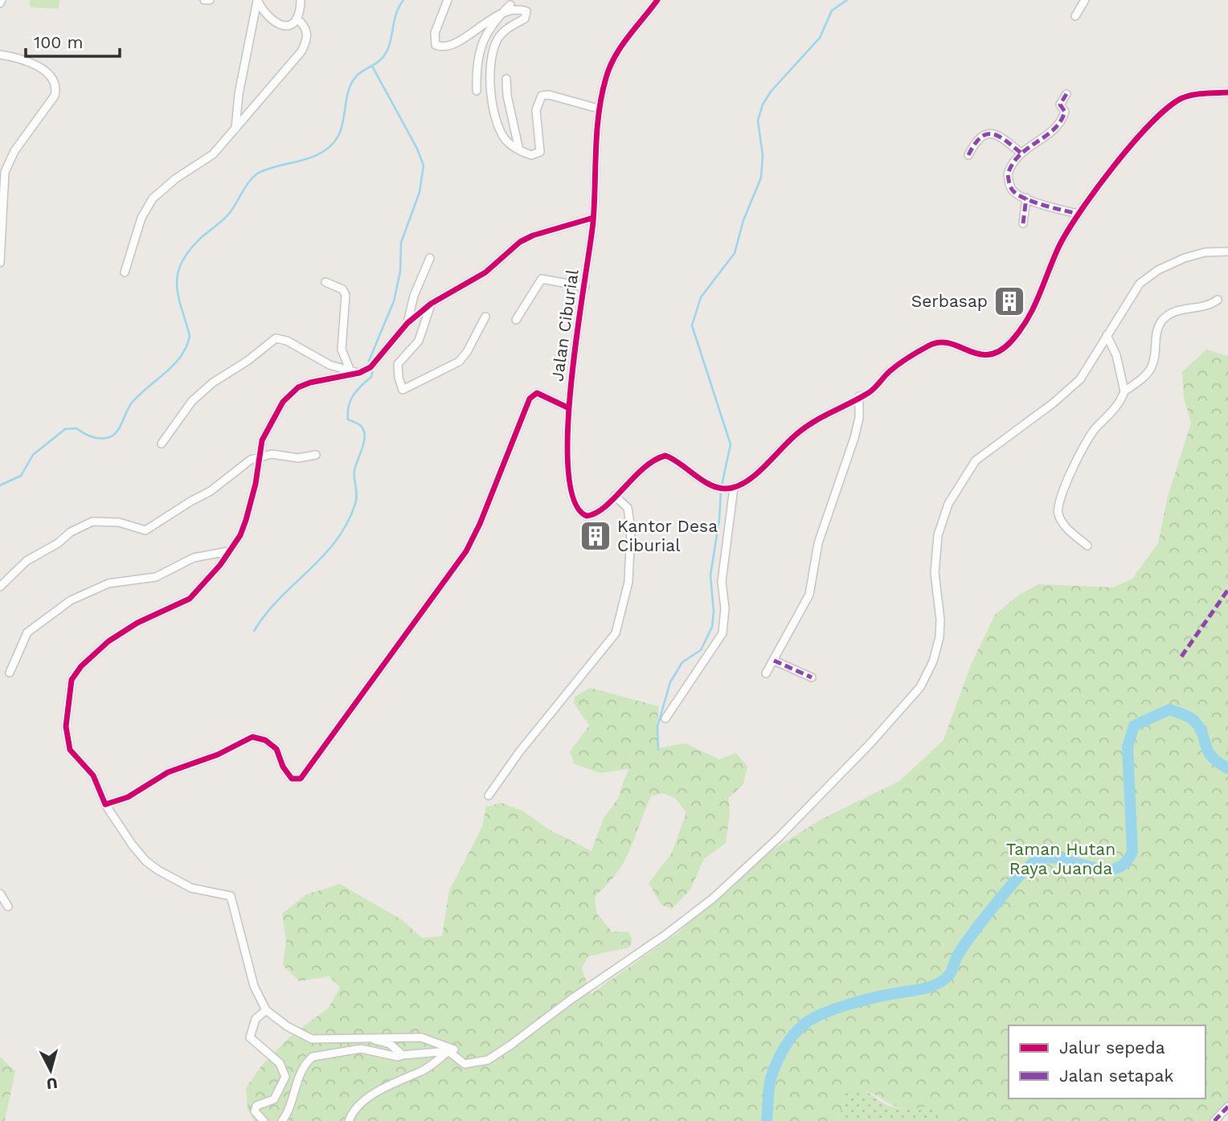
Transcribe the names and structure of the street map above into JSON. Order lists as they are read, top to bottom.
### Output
{
  "streets": {
    "street": ["Jalan Ciburial"]
  },
  "parks": ["Taman Hutan Raya Juanda"],
  "places": {
    "building": ["Serbasap", "Kantor Desa Ciburial"]
  },
  "legend": ["Jalur sepeda", "Jalan setapak"],
  "scale_bar": "100 m",
  "north": "bottom"
}
